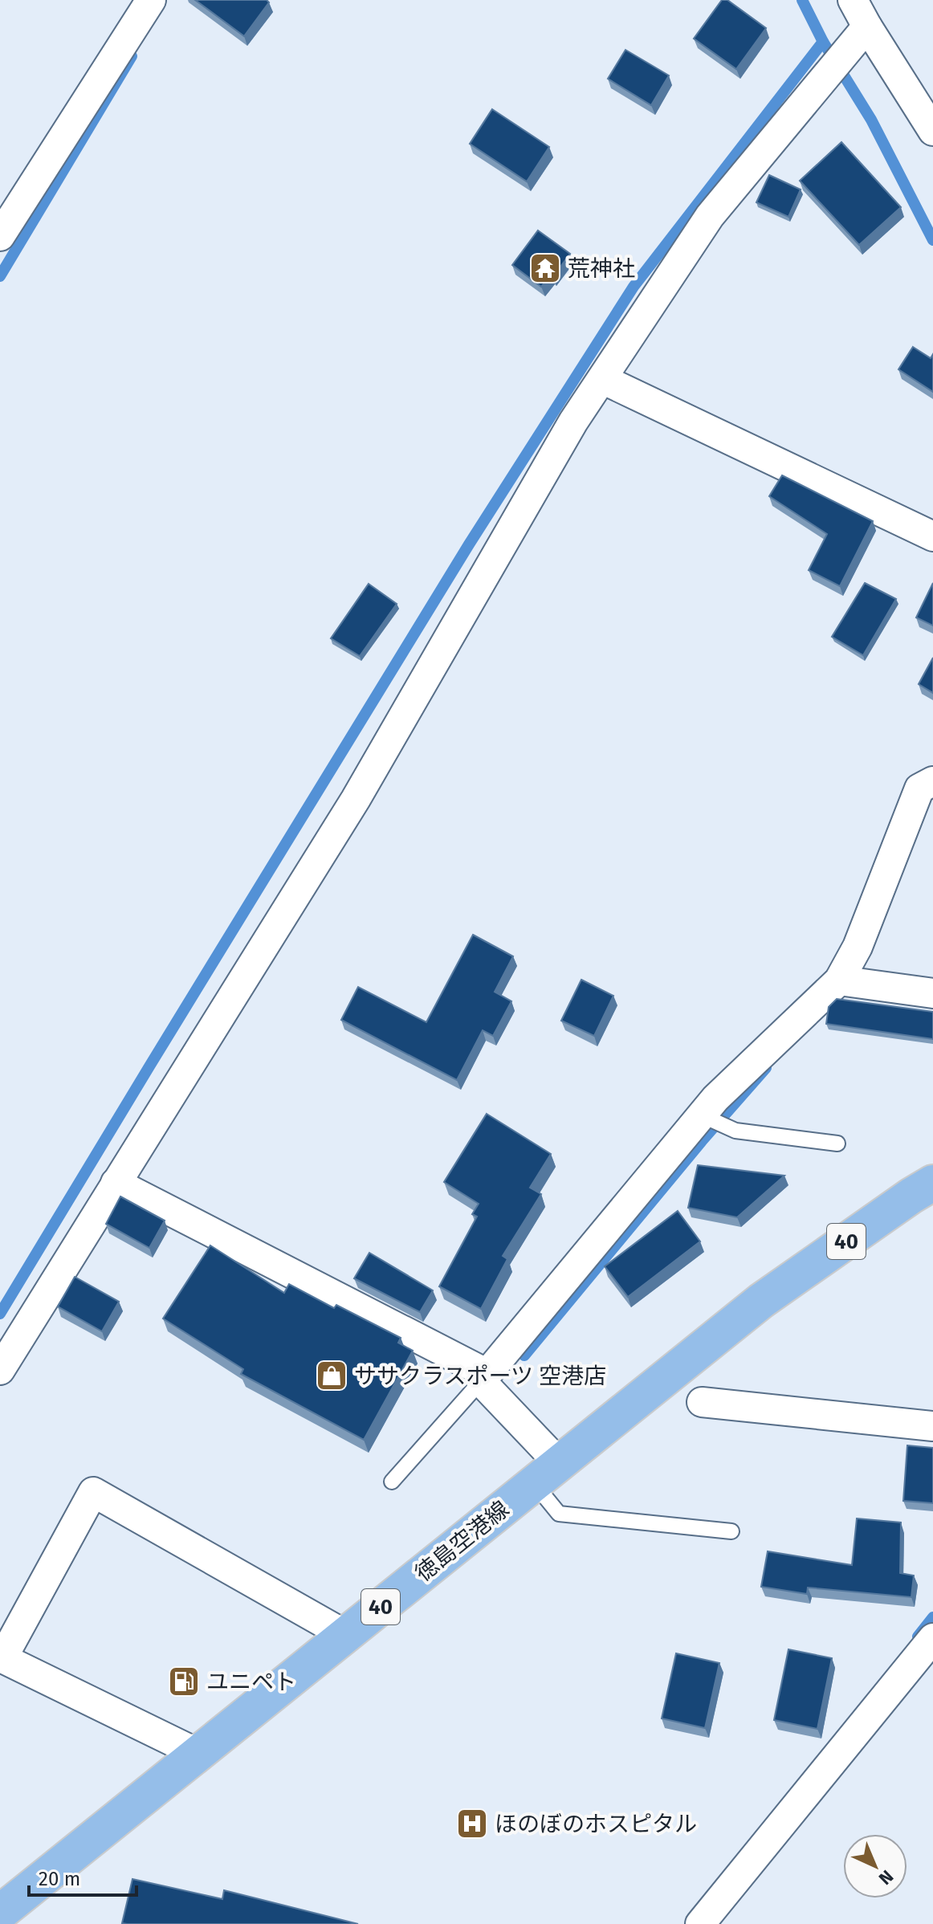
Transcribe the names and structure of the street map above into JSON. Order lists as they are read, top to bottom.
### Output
{
  "streets": {
    "main road": ["40", "徳島空港線"]
  },
  "places": {
    "temple": ["荒神社"],
    "shop": ["ササクラスポーツ 空港店"],
    "fuel station": ["ユニペト"],
    "hospital": ["ほのぼのホスピタル"]
  },
  "scale_bar": "20 m",
  "north": "bottom right"
}
